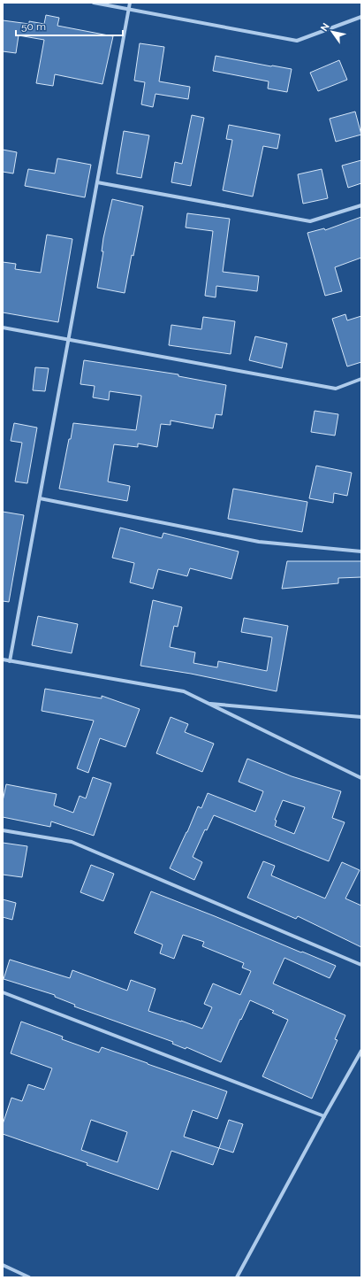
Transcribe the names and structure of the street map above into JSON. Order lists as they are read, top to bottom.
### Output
{
  "scale_bar": "50 m",
  "north": "top left"
}
